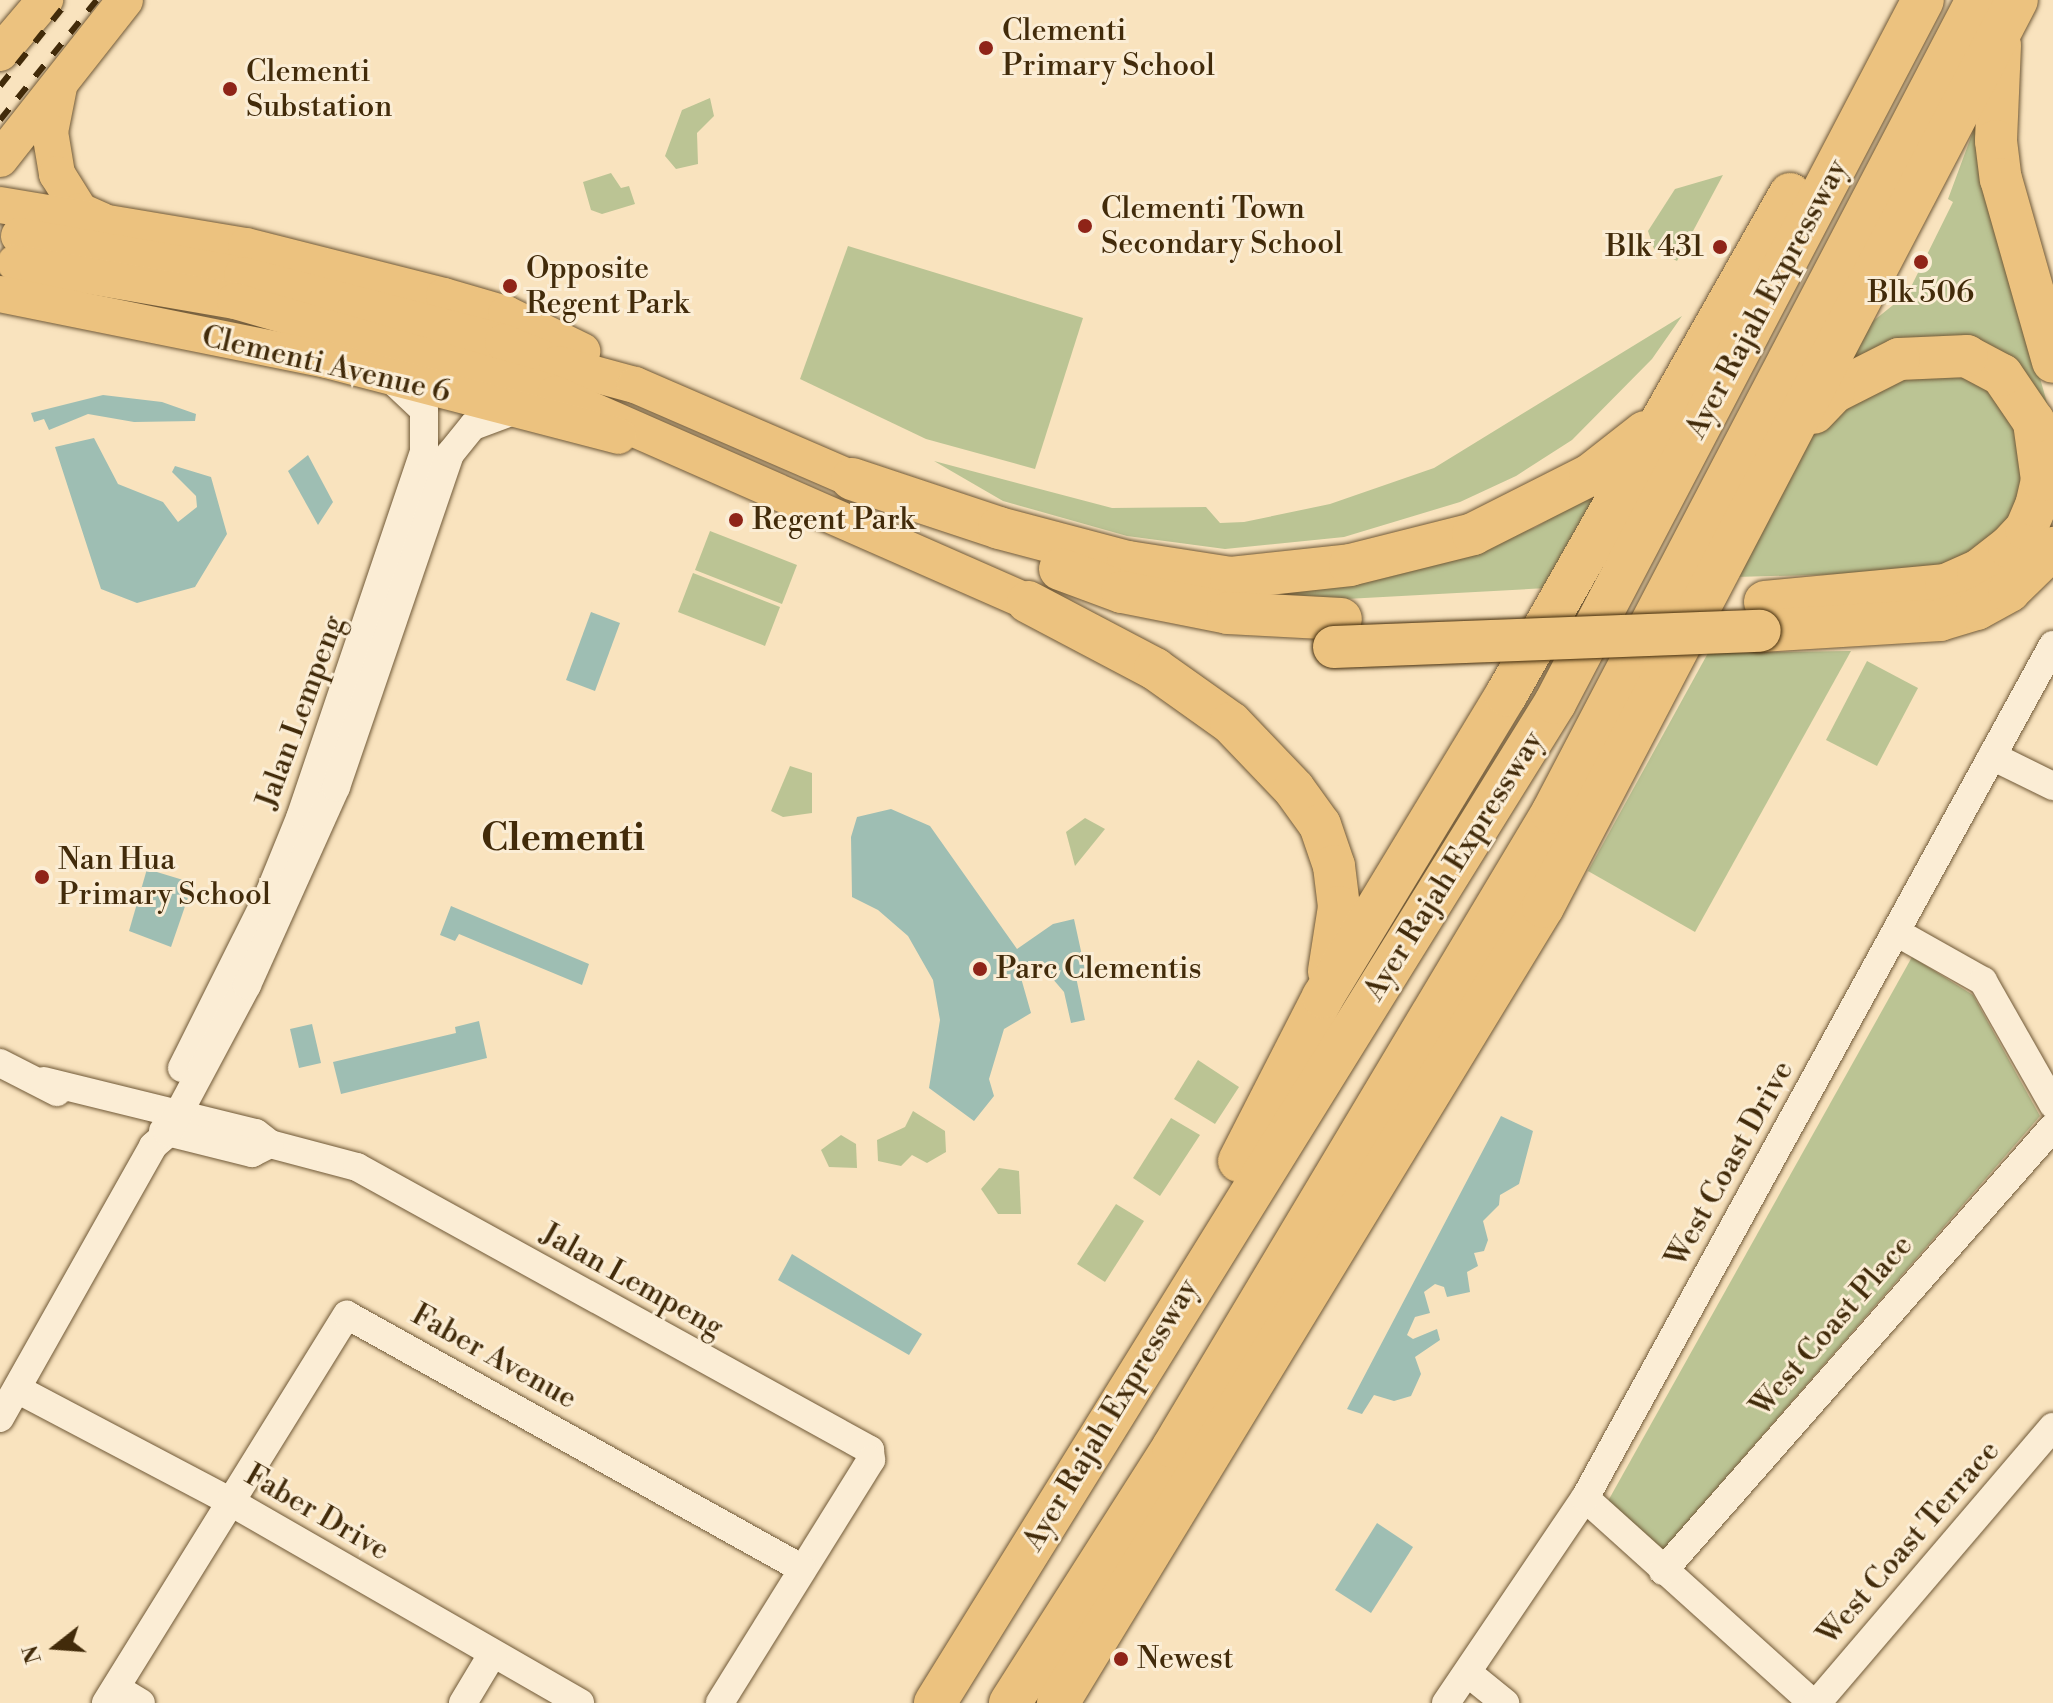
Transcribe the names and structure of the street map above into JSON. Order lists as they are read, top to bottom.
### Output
{
  "streets": {
    "highway": ["Ayer Rajah Expressway"],
    "main road": ["Clementi Avenue 6"],
    "street": [
      "Jalan Lempeng",
      "West Coast Drive",
      "West Coast Place",
      "Faber Avenue",
      "Faber Drive",
      "West Coast Terrace"
    ]
  },
  "crossings": [
    ["Clementi Avenue 6", "Jalan Lempeng"],
    ["Jalan Lempeng", "Faber Avenue"],
    ["West Coast Drive", "West Coast Terrace"],
    ["West Coast Place", "West Coast Terrace"],
    ["Faber Avenue", "Faber Drive"]
  ],
  "districts": ["Clementi"],
  "places": [
    "Clementi Primary School",
    "Clementi Substation",
    "Clementi Town Secondary School",
    "Blk 431",
    "Blk 506",
    "Opposite Regent Park",
    "Regent Park",
    "Nan Hua Primary School",
    "Parc Clementis",
    "Newest"
  ],
  "north": "left"
}
